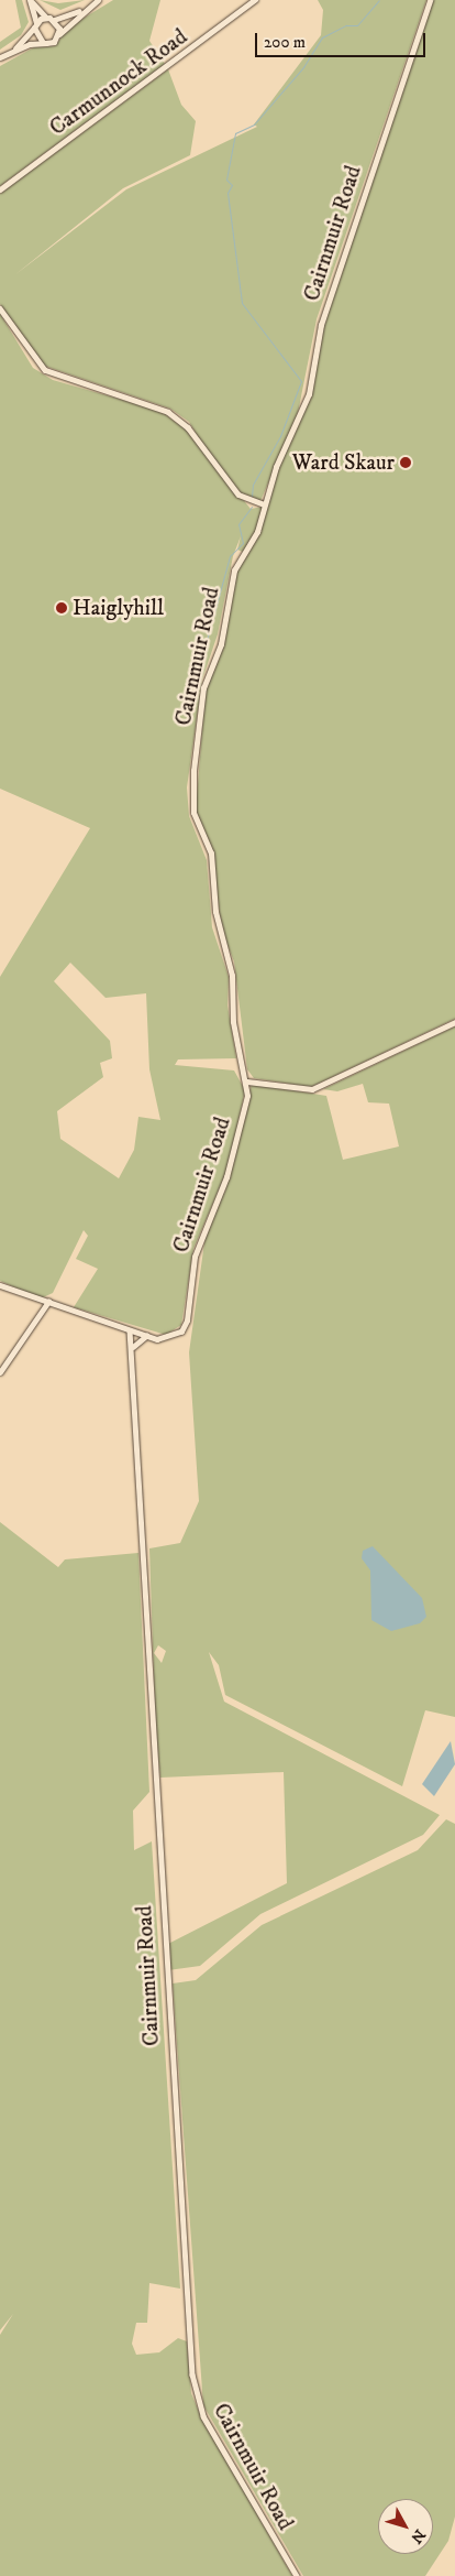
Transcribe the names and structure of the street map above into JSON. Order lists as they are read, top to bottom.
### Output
{
  "streets": {
    "street": ["Carmunnock Road", "Cairnmuir Road"]
  },
  "places": ["Ward Skaur", "Haiglyhill"],
  "scale_bar": "200 m",
  "north": "bottom right"
}
